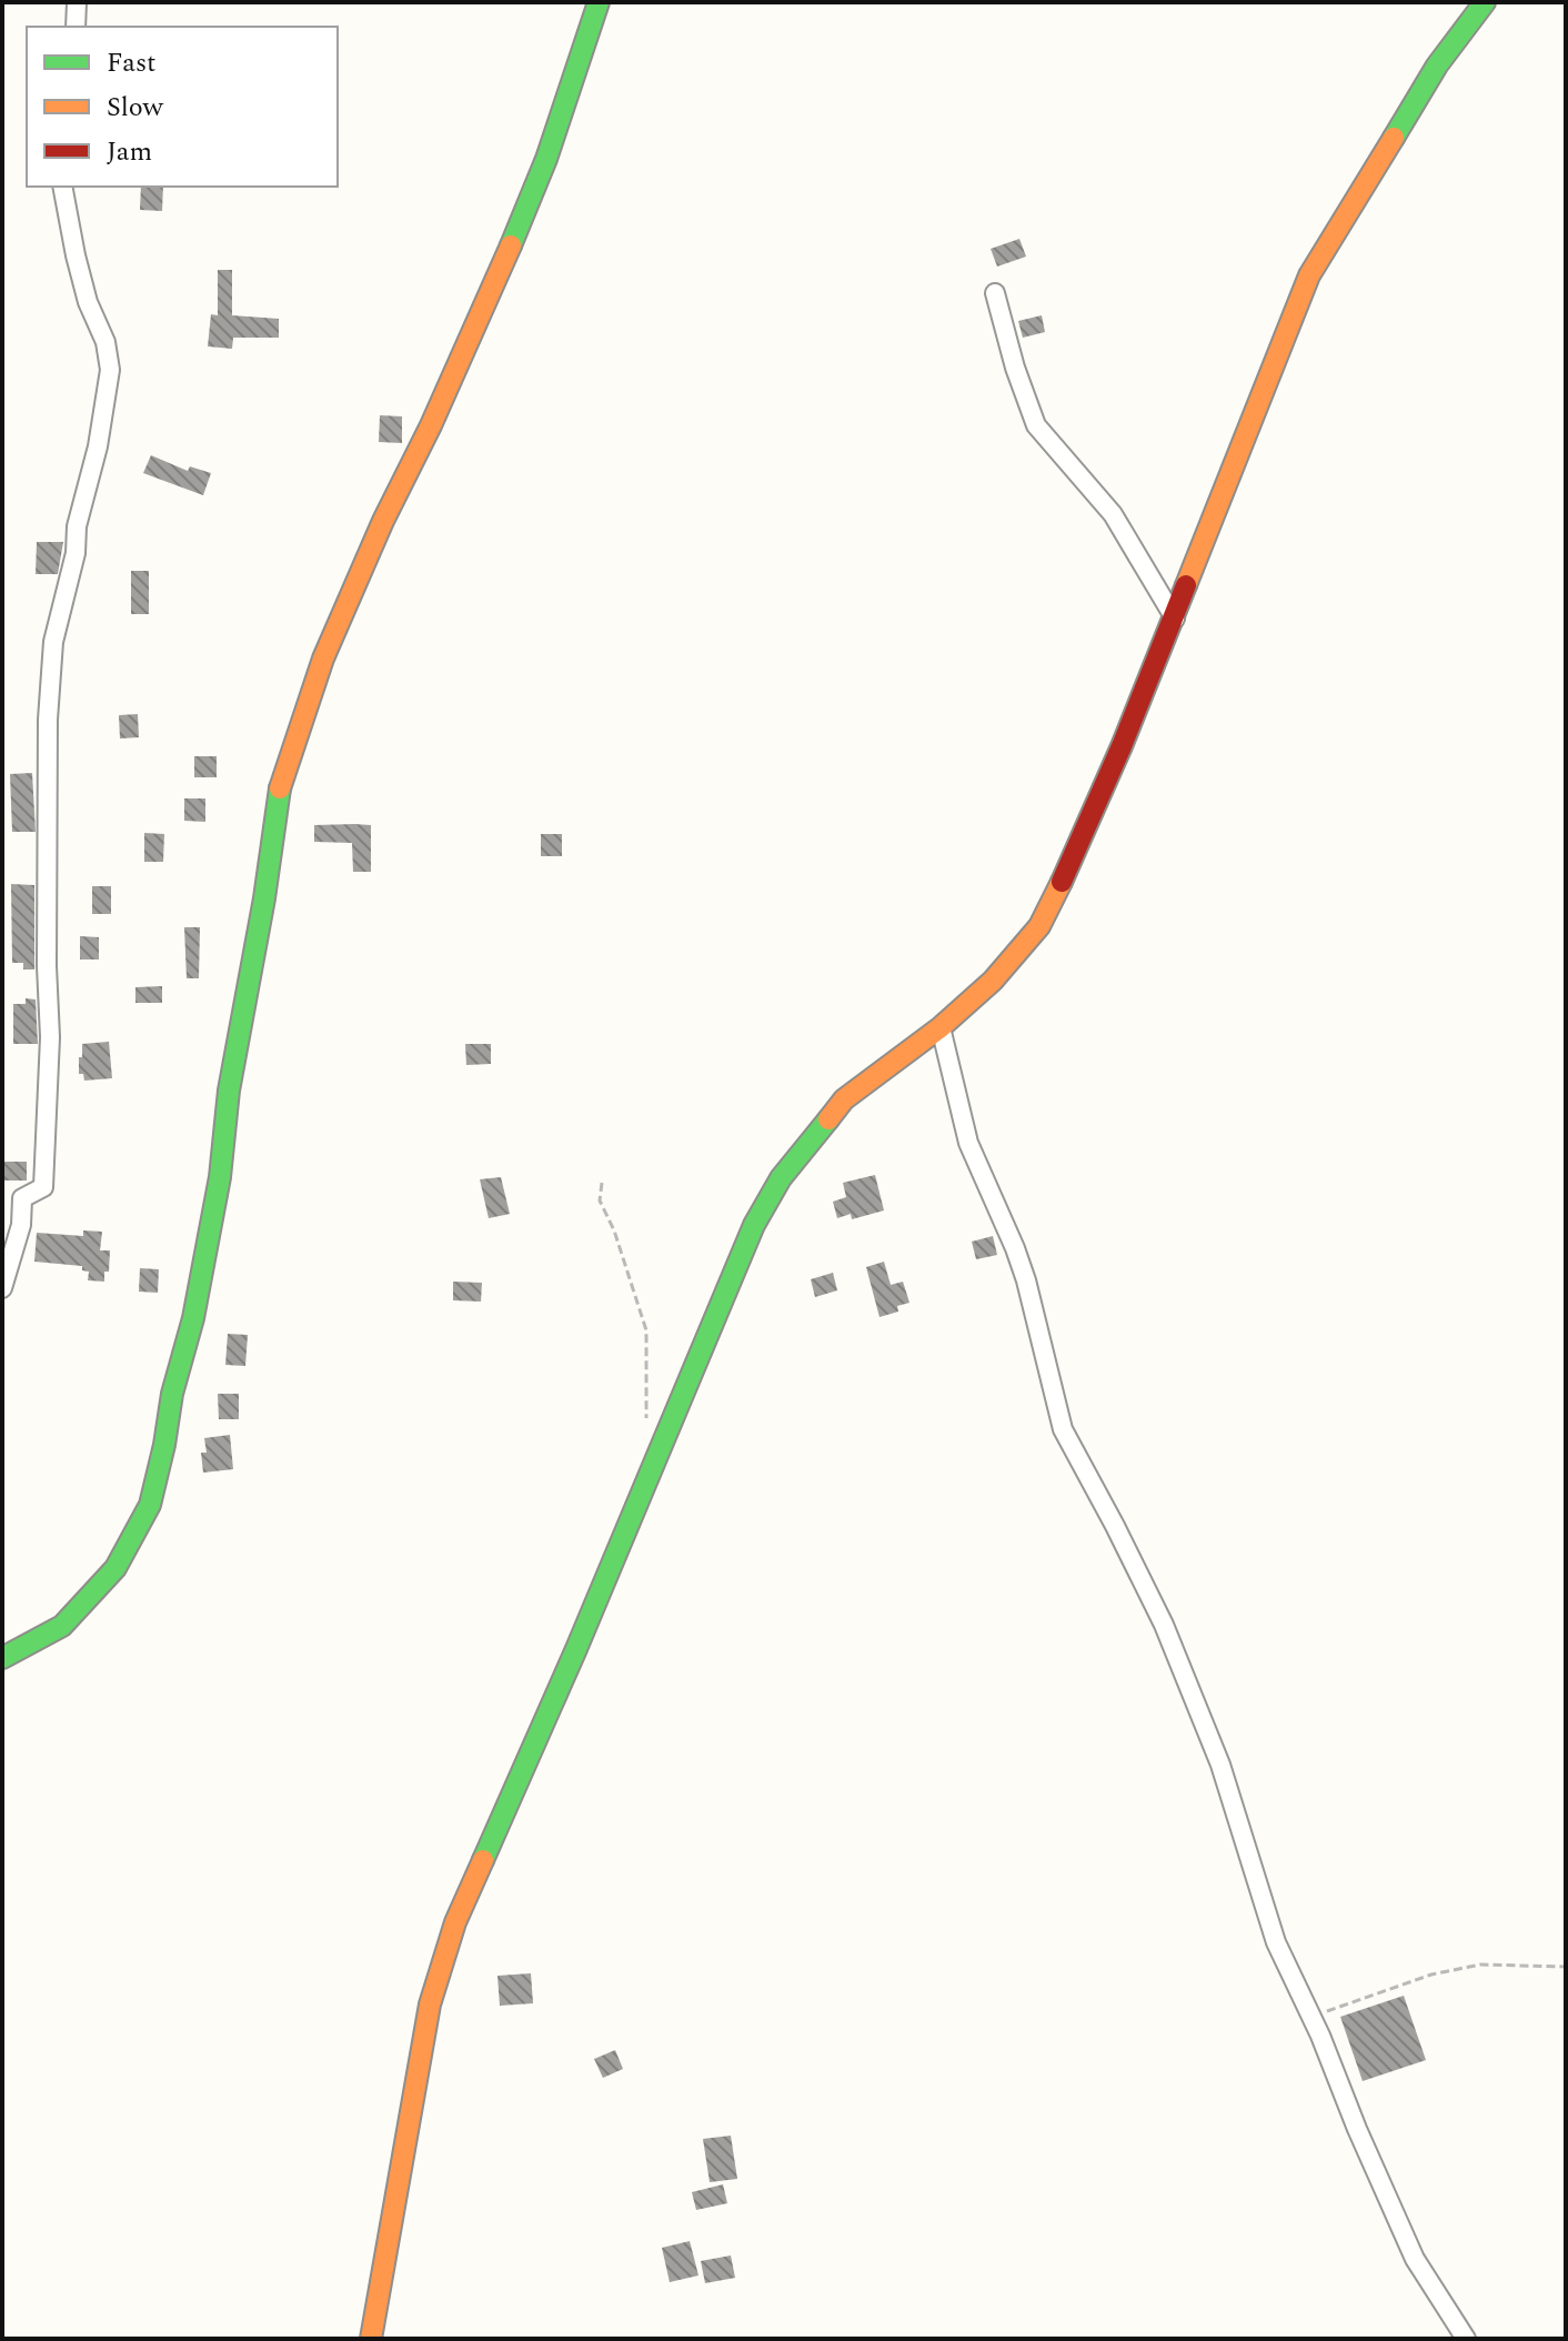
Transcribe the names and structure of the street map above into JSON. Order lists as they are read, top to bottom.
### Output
{
  "legend": ["Fast", "Slow", "Jam"]
}
